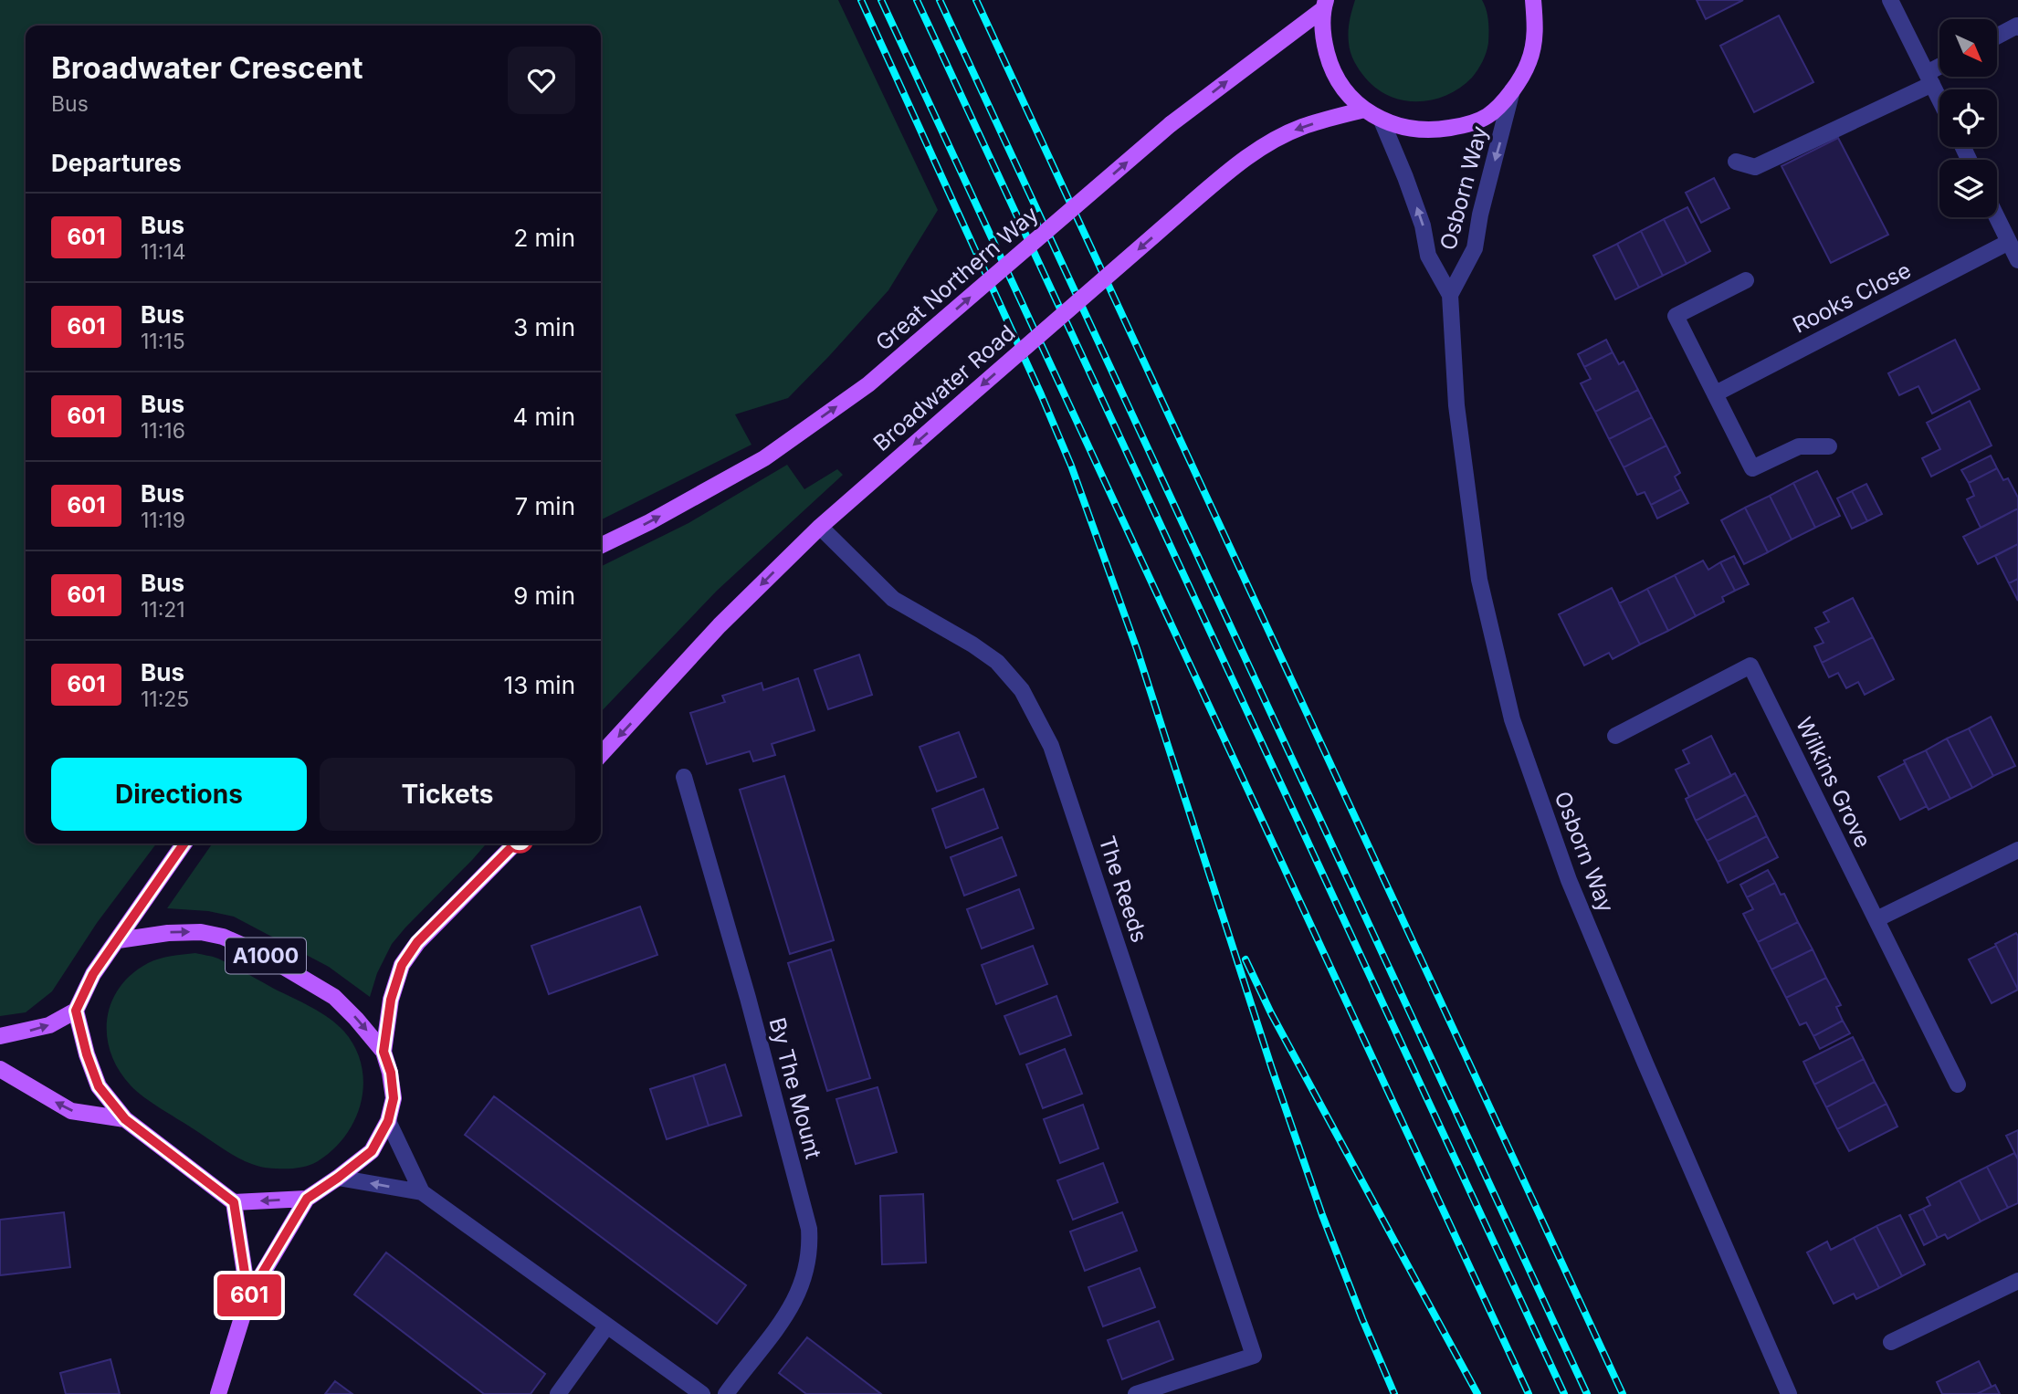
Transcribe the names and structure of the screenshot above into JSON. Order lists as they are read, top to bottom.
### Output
{
  "streets": {
    "main road": ["Great Northern Way", "Broadwater Road", "A1000"],
    "street": [
      "Osborn Way",
      "Rooks Close",
      "Wilkins Grove",
      "The Reeds",
      "By The Mount"
    ]
  },
  "crossings": [
    ["Broadwater Road", "The Reeds"]
  ],
  "one_way": ["Great Northern Way", "Broadwater Road"],
  "lines": ["bus line 601"],
  "north": "bottom right",
  "page": {
    "on_map": "601",
    "heading": [
      ["Broadwater Crescent", "Bus"],
      "Departures"
    ],
    "list": [
      {
        "mark": "601",
        "name": "Bus",
        "note": "11:14",
        "value": "2 min"
      },
      {
        "mark": "601",
        "name": "Bus",
        "note": "11:15",
        "value": "3 min"
      },
      {
        "mark": "601",
        "name": "Bus",
        "note": "11:16",
        "value": "4 min"
      },
      {
        "mark": "601",
        "name": "Bus",
        "note": "11:19",
        "value": "7 min"
      },
      {
        "mark": "601",
        "name": "Bus",
        "note": "11:21",
        "value": "9 min"
      },
      {
        "mark": "601",
        "name": "Bus",
        "note": "11:25",
        "value": "13 min"
      }
    ],
    "buttons": ["Directions", "Tickets"]
  }
}
